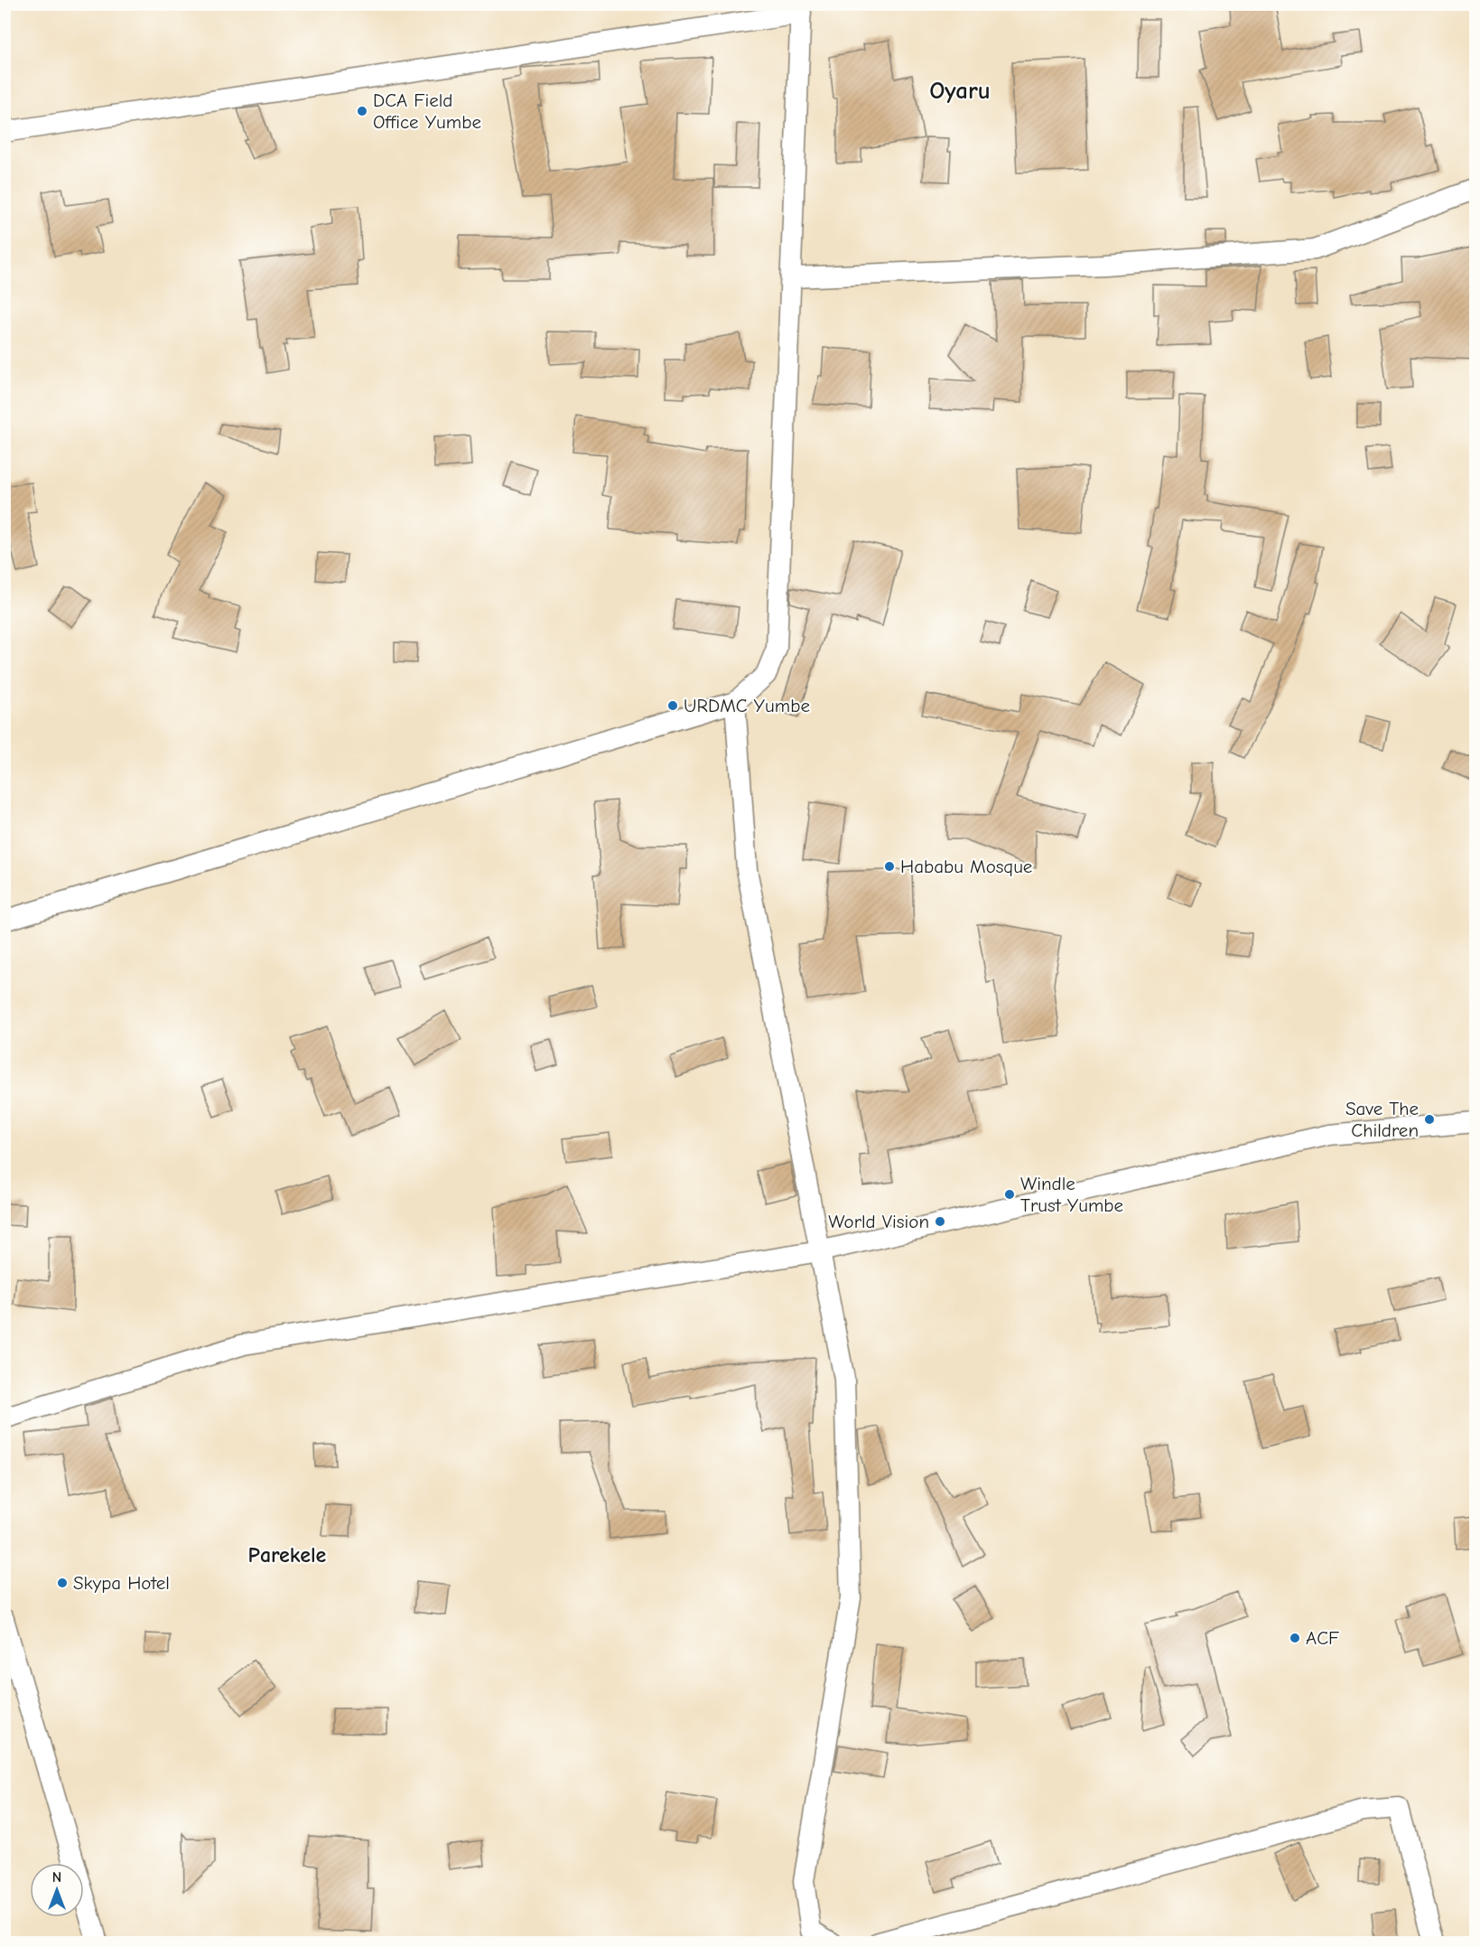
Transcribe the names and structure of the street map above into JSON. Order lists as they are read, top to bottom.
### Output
{
  "districts": ["Oyaru", "Parekele"],
  "places": [
    "DCA Field Office Yumbe",
    "URDMC Yumbe",
    "Hababu Mosque",
    "Save The Children",
    "Windle Trust Yumbe",
    "World Vision",
    "Skypa Hotel",
    "ACF"
  ],
  "north": "top"
}
